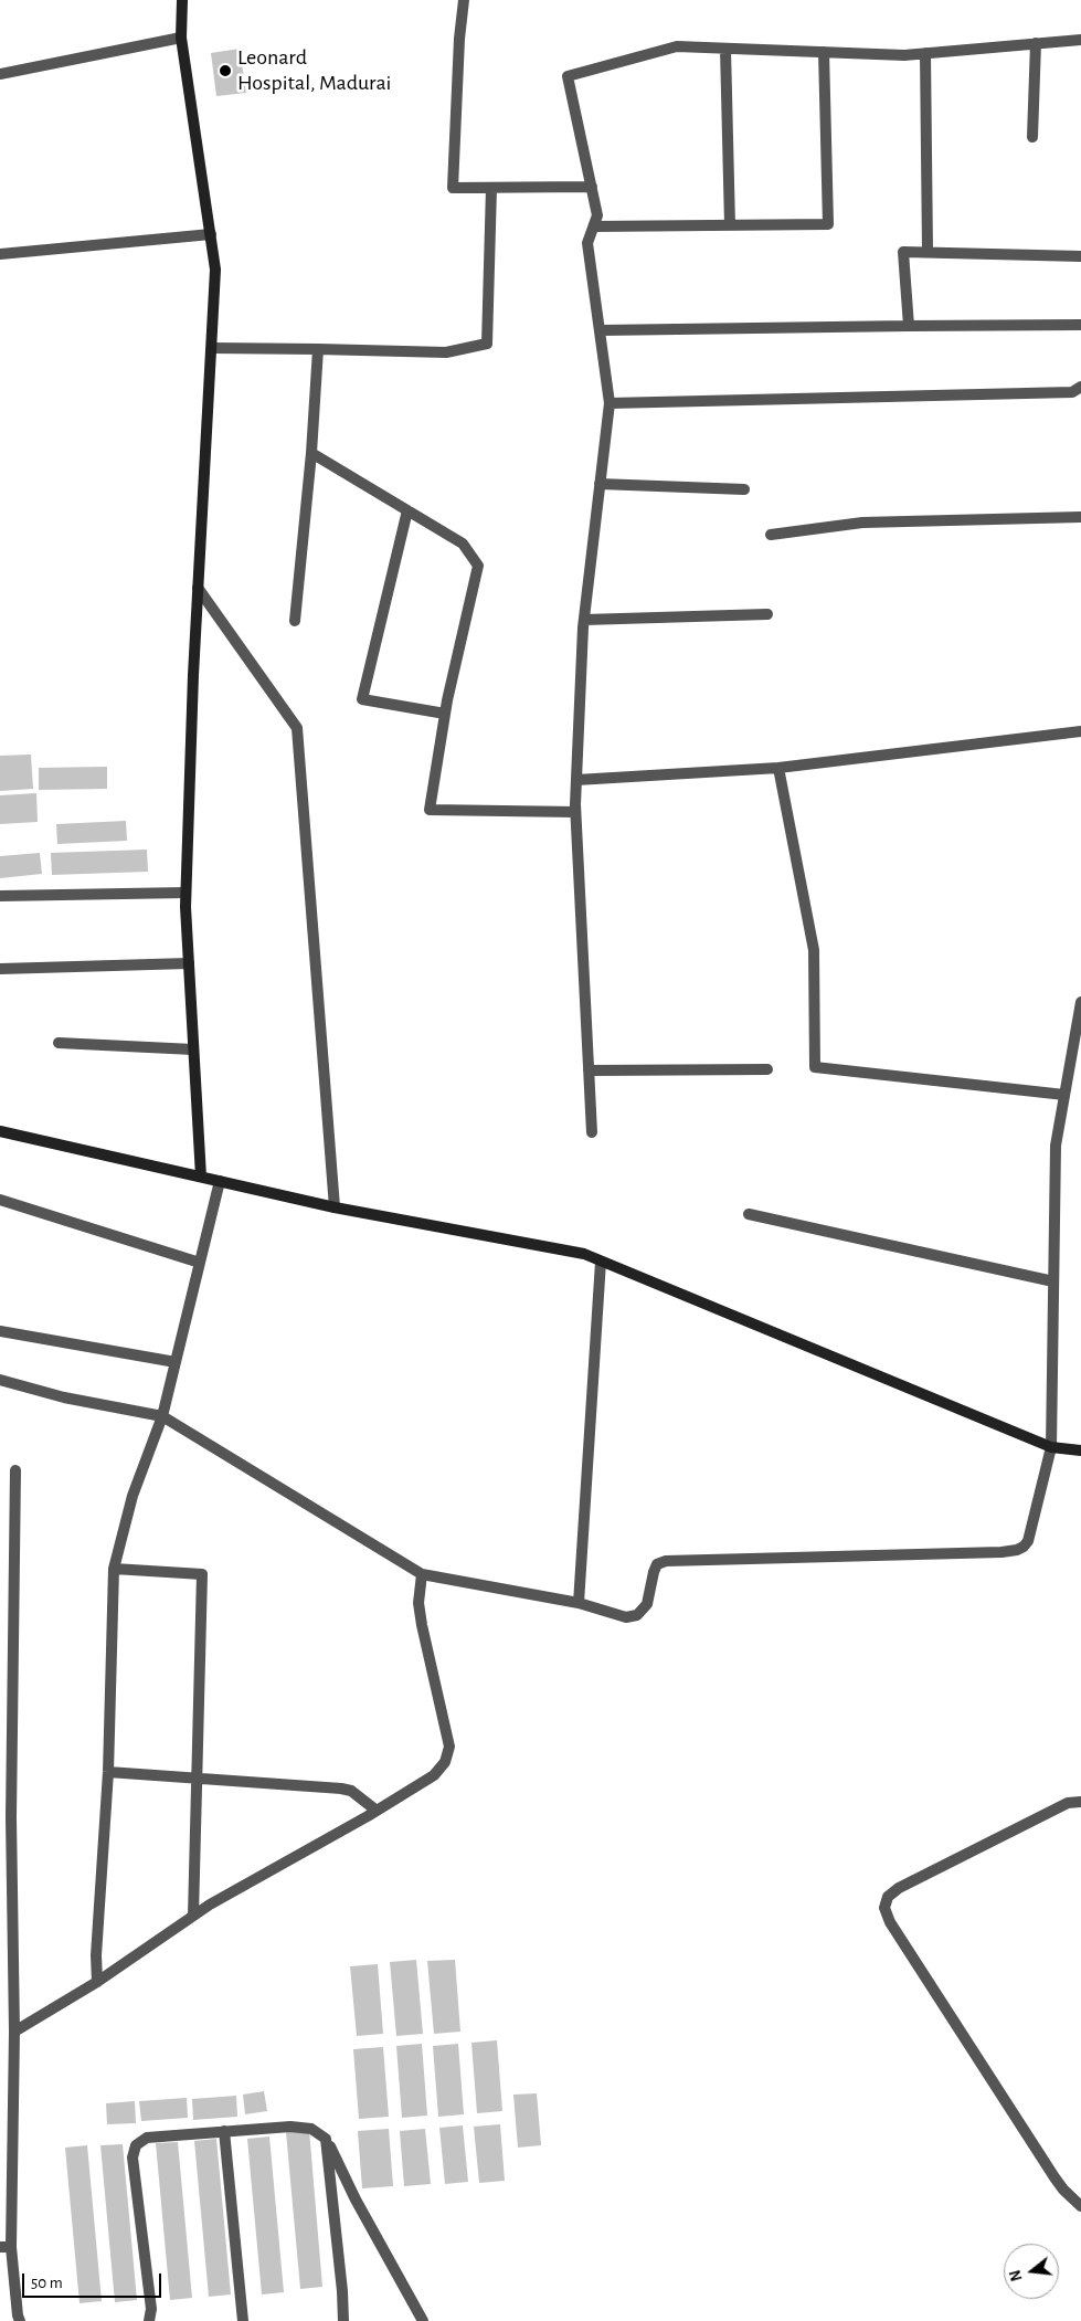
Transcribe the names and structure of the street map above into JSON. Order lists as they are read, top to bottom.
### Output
{
  "places": ["Leonard Hospital, Madurai"],
  "scale_bar": "50 m",
  "north": "left"
}
